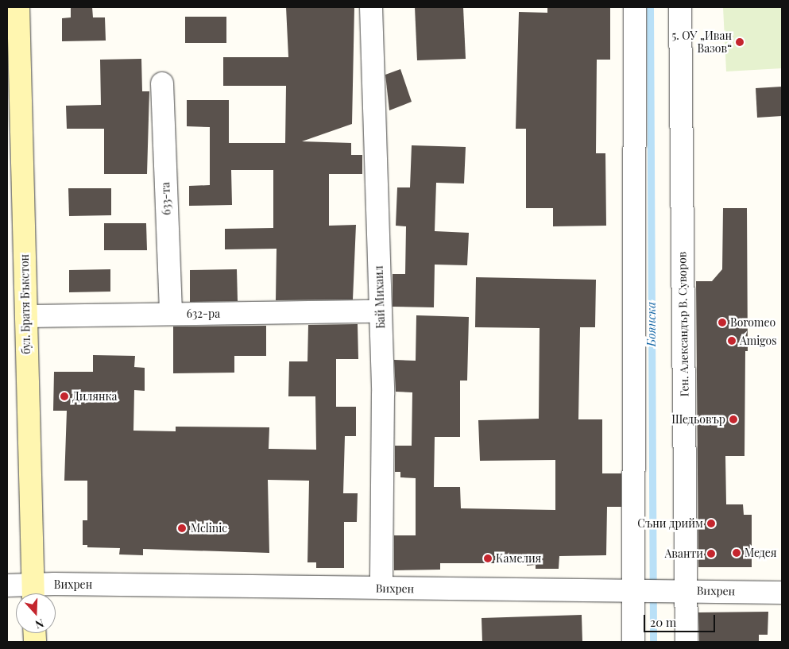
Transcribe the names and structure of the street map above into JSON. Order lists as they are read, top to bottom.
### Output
{
  "streets": {
    "street": [
      "633-та",
      "Бай Михаил",
      "бул. Братя Бъкстон",
      "632-ра",
      "Ген. Александър В. Суворов",
      "Вихрен"
    ]
  },
  "crossings": [
    ["633-та", "632-ра"],
    ["Бай Михаил", "632-ра"],
    ["Бай Михаил", "Вихрен"],
    ["бул. Братя Бъкстон", "632-ра"],
    ["бул. Братя Бъкстон", "Вихрен"],
    ["Ген. Александър В. Суворов", "Вихрен"]
  ],
  "water": ["Боянска"],
  "places": [
    "5. ОУ „Иван Вазов“",
    "Boromeo",
    "Amigos",
    "Дилянка",
    "Шедьовър",
    "Съни дрийм",
    "Mclinic",
    "Медея",
    "Аванти",
    "Камелия"
  ],
  "scale_bar": "20 m",
  "north": "bottom"
}
